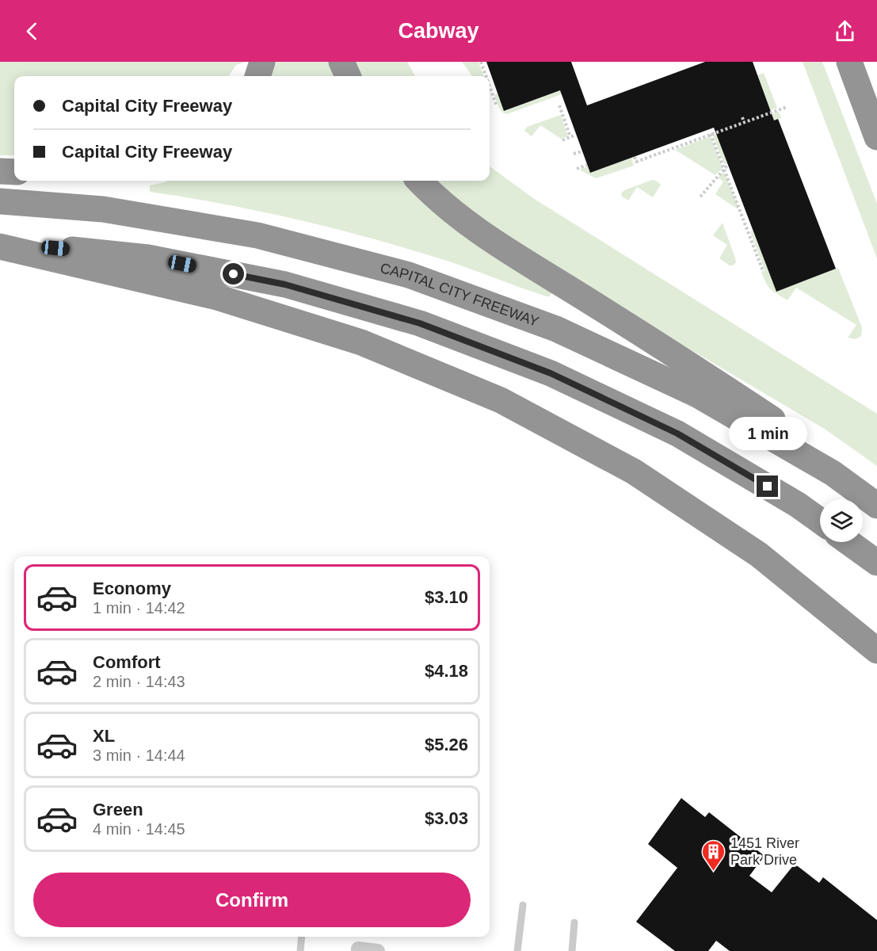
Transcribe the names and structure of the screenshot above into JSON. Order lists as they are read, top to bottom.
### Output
{
  "streets": {
    "highway": ["CAPITAL CITY FREEWAY"]
  },
  "places": {
    "building": ["1451 River Park Drive"]
  },
  "page": {
    "header": "Cabway",
    "banner": ["Capital City Freeway", "Capital City Freeway"],
    "bubble": "1 min",
    "list": [
      {
        "name": "Economy",
        "note": "1 min · 14:42",
        "value": "$3.10"
      },
      {
        "name": "Comfort",
        "note": "2 min · 14:43",
        "value": "$4.18"
      },
      {
        "name": "XL",
        "note": "3 min · 14:44",
        "value": "$5.26"
      },
      {
        "name": "Green",
        "note": "4 min · 14:45",
        "value": "$3.03"
      }
    ],
    "buttons": "Confirm"
  }
}
